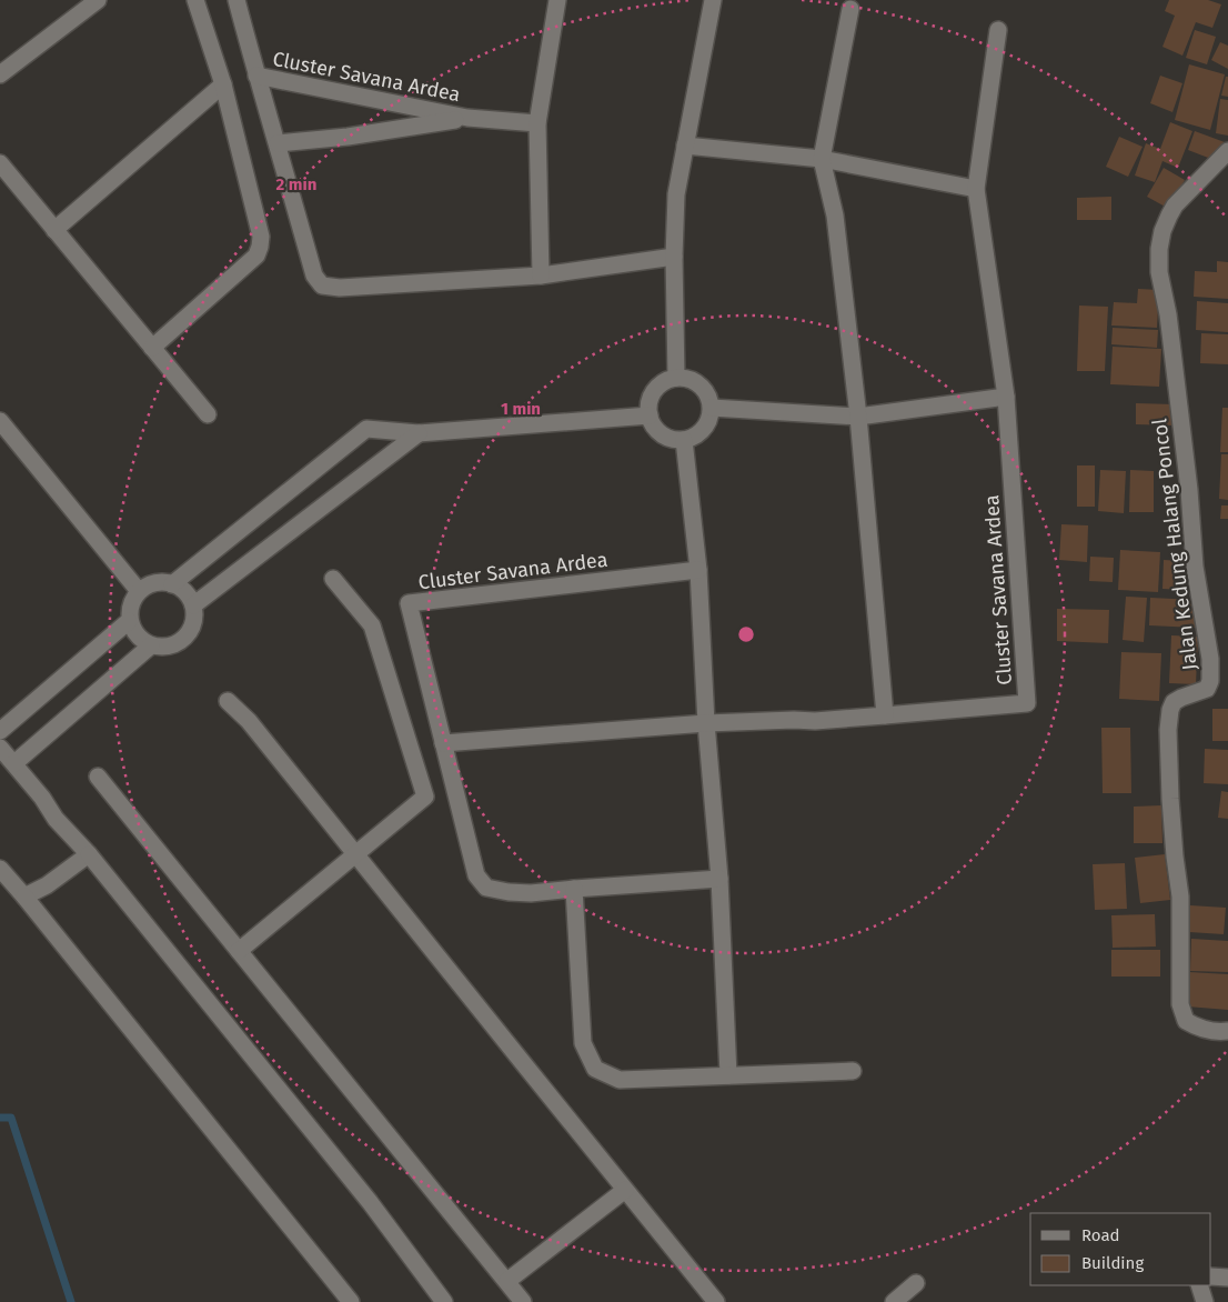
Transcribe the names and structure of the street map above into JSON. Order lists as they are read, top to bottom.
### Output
{
  "streets": {
    "street": ["Cluster Savana Ardea", "Jalan Kedung Halang Poncol"]
  },
  "legend": ["Road", "Building"],
  "rings": ["2 min", "1 min"]
}
